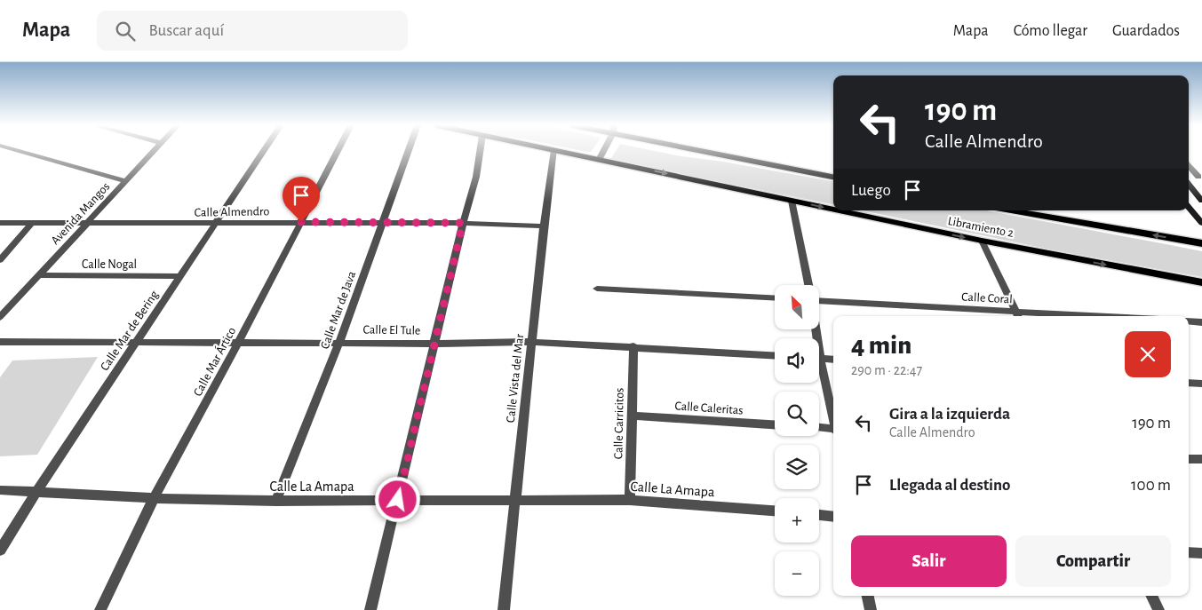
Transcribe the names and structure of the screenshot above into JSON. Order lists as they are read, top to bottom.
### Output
{
  "streets": {
    "main road": ["Libramiento 2"],
    "street": [
      "Calle Almendro",
      "Avenida Mangos",
      "Calle Nogal",
      "Calle Coral",
      "Calle Mar de Java",
      "Calle El Tule",
      "Calle Mar de Bering",
      "Calle Mar Ártico",
      "Calle Vista del Mar",
      "Calle Caleritas",
      "Calle Carricitos",
      "Calle La Amapa"
    ]
  },
  "crossings": [
    ["Calle Almendro", "Avenida Mangos"],
    ["Calle Almendro", "Calle Mar de Java"],
    ["Calle Almendro", "Calle Mar de Bering"],
    ["Calle Almendro", "Calle Mar Ártico"],
    ["Calle Almendro", "Calle Vista del Mar"],
    ["Avenida Mangos", "Calle Nogal"],
    ["Libramiento 2", "Calle Vista del Mar"],
    ["Calle Nogal", "Calle Mar de Bering"],
    ["Calle Mar de Java", "Calle El Tule"],
    ["Calle Mar de Java", "Calle La Amapa"],
    ["Calle El Tule", "Calle Mar de Bering"],
    ["Calle El Tule", "Calle Mar Ártico"],
    ["Calle El Tule", "Calle Vista del Mar"],
    ["Calle El Tule", "Calle Carricitos"],
    ["Calle Mar de Bering", "Calle La Amapa"],
    ["Calle Mar Ártico", "Calle La Amapa"],
    ["Calle Vista del Mar", "Calle La Amapa"],
    ["Calle Caleritas", "Calle Carricitos"],
    ["Calle Carricitos", "Calle La Amapa"]
  ],
  "north": "top left",
  "page": {
    "header": "Mapa",
    "search": "Buscar aquí",
    "nav": ["Mapa", "Cómo llegar", "Guardados"],
    "turn": ["190 m", "Calle Almendro"],
    "then": "Luego",
    "map_buttons": ["+", "−"],
    "heading": ["4 min", "290 m · 22:47"],
    "list": [
      {
        "name": "Gira a la izquierda",
        "note": "Calle Almendro",
        "value": "190 m"
      },
      {
        "name": "Llegada al destino",
        "value": "100 m"
      }
    ],
    "buttons": ["Salir", "Compartir"]
  }
}
